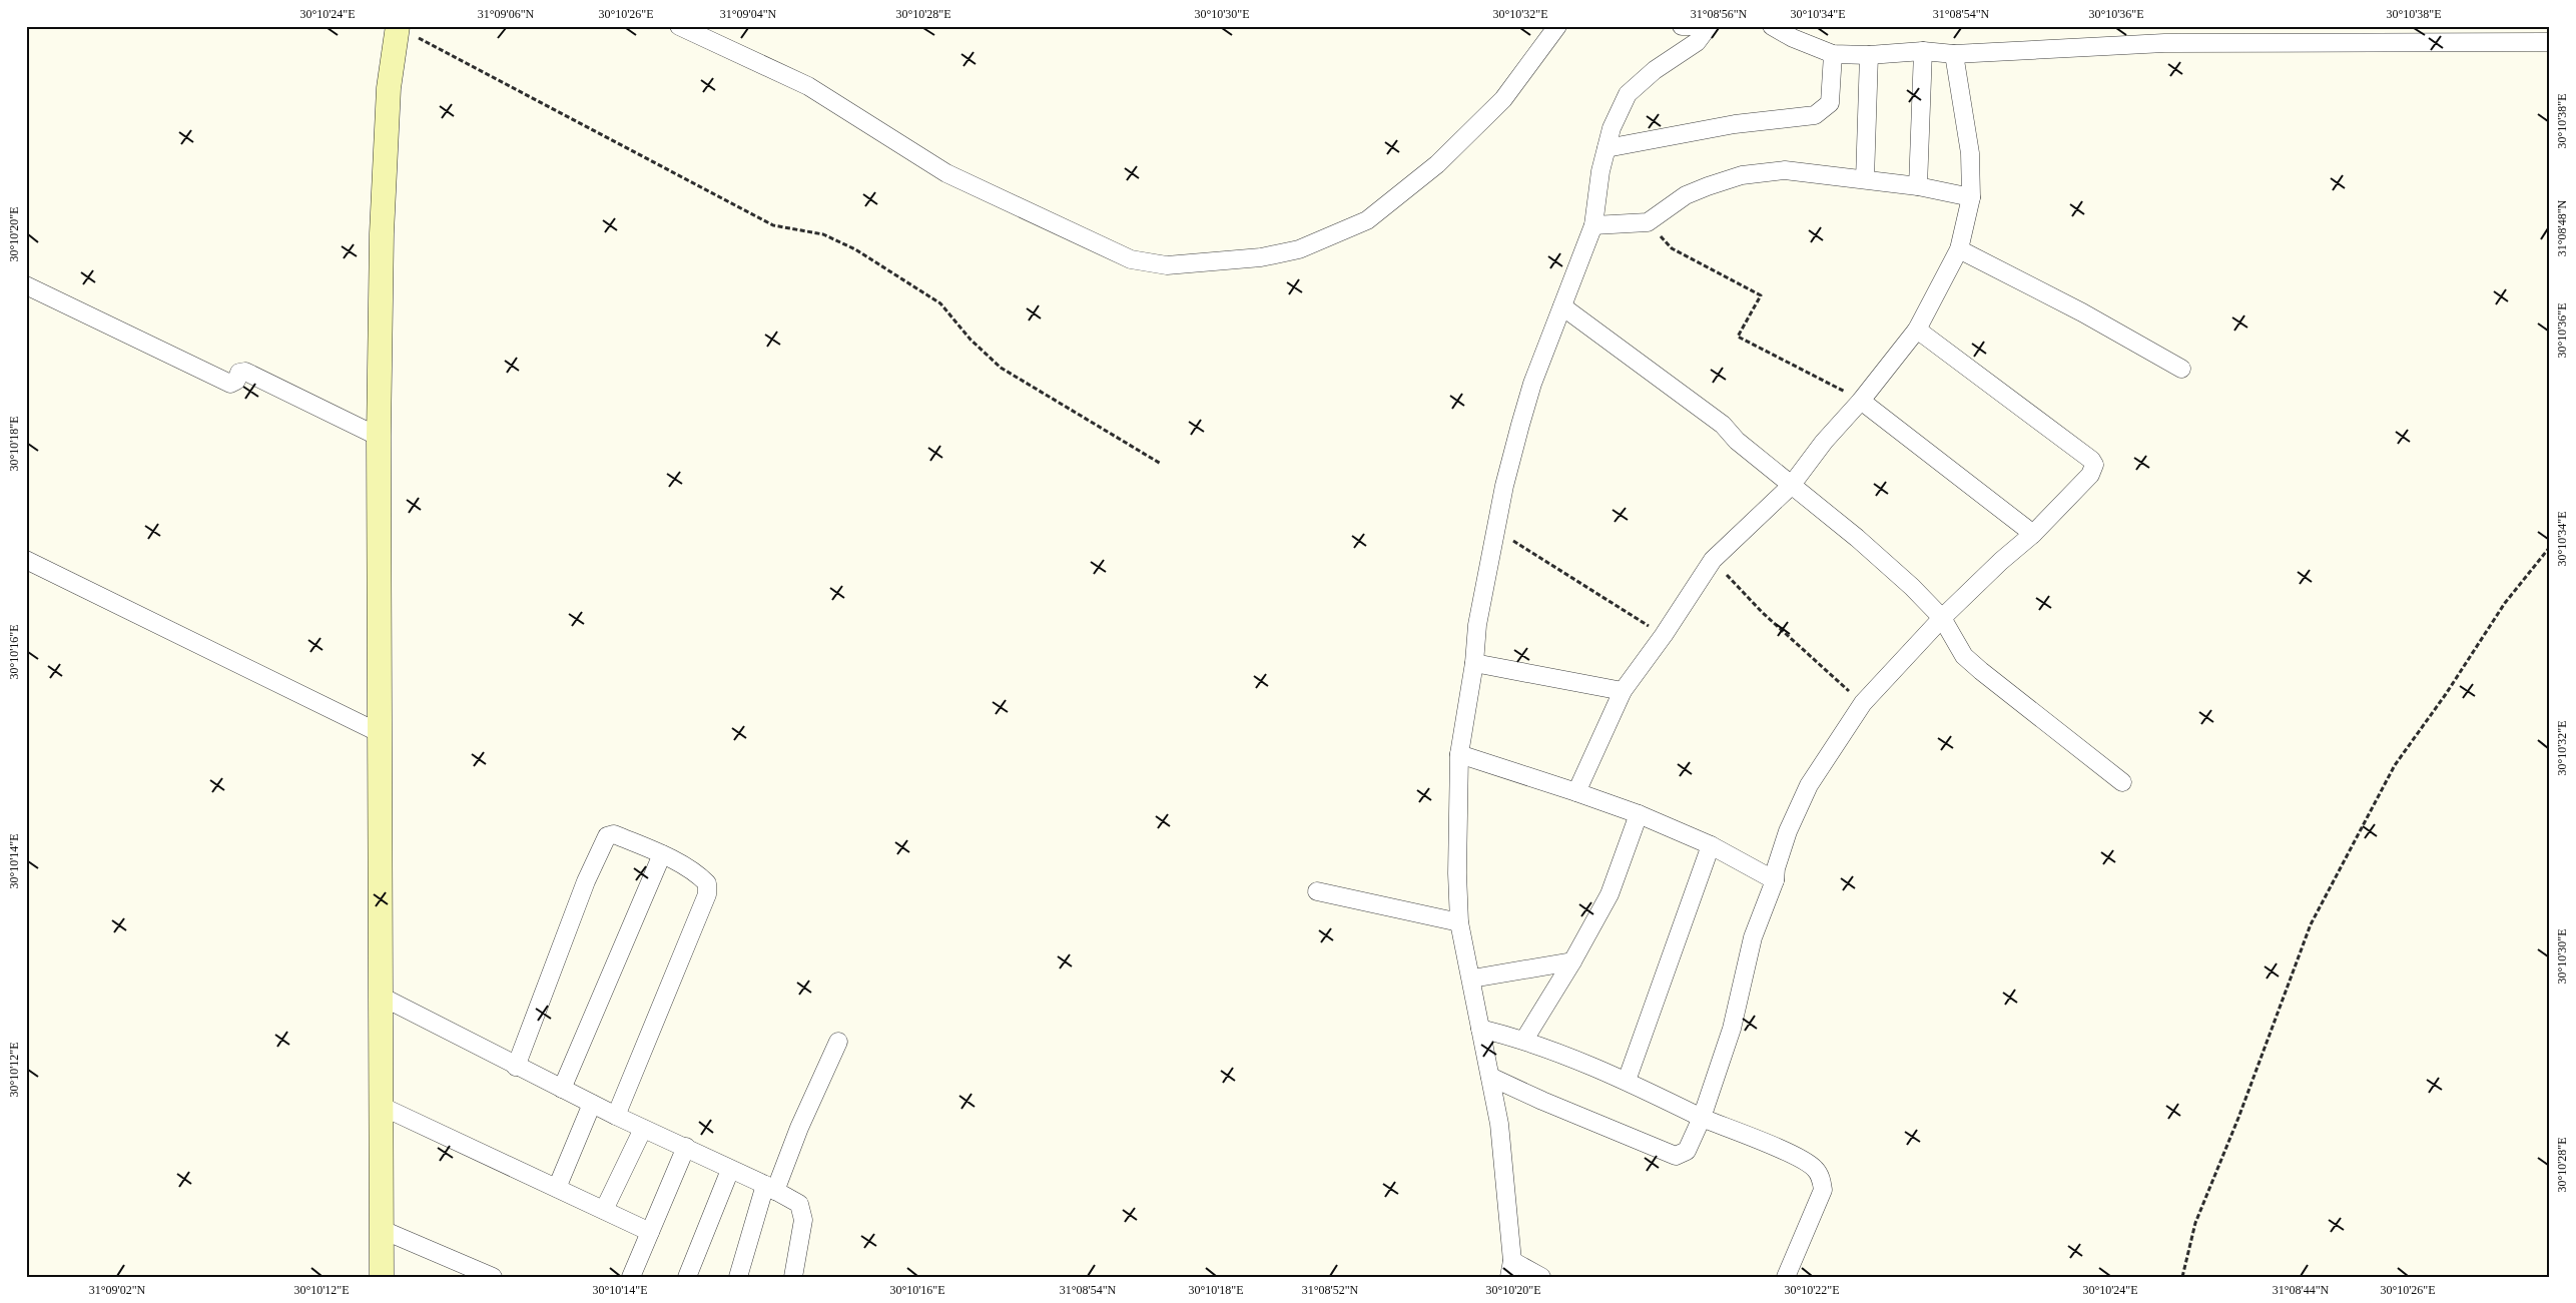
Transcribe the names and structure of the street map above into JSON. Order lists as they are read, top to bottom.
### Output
{
  "coordinates": [
    "30°10'24\"E",
    "31°09'06\"N",
    "30°10'26\"E",
    "31°09'04\"N",
    "30°10'28\"E",
    "30°10'30\"E",
    "30°10'32\"E",
    "31°08'56\"N",
    "30°10'34\"E",
    "31°08'54\"N",
    "30°10'36\"E",
    "30°10'38\"E",
    "31°08'48\"N",
    "30°10'20\"E",
    "30°10'18\"E",
    "30°10'16\"E",
    "30°10'14\"E",
    "30°10'12\"E",
    "31°09'02\"N",
    "31°08'52\"N",
    "30°10'22\"E",
    "31°08'44\"N"
  ]
}
